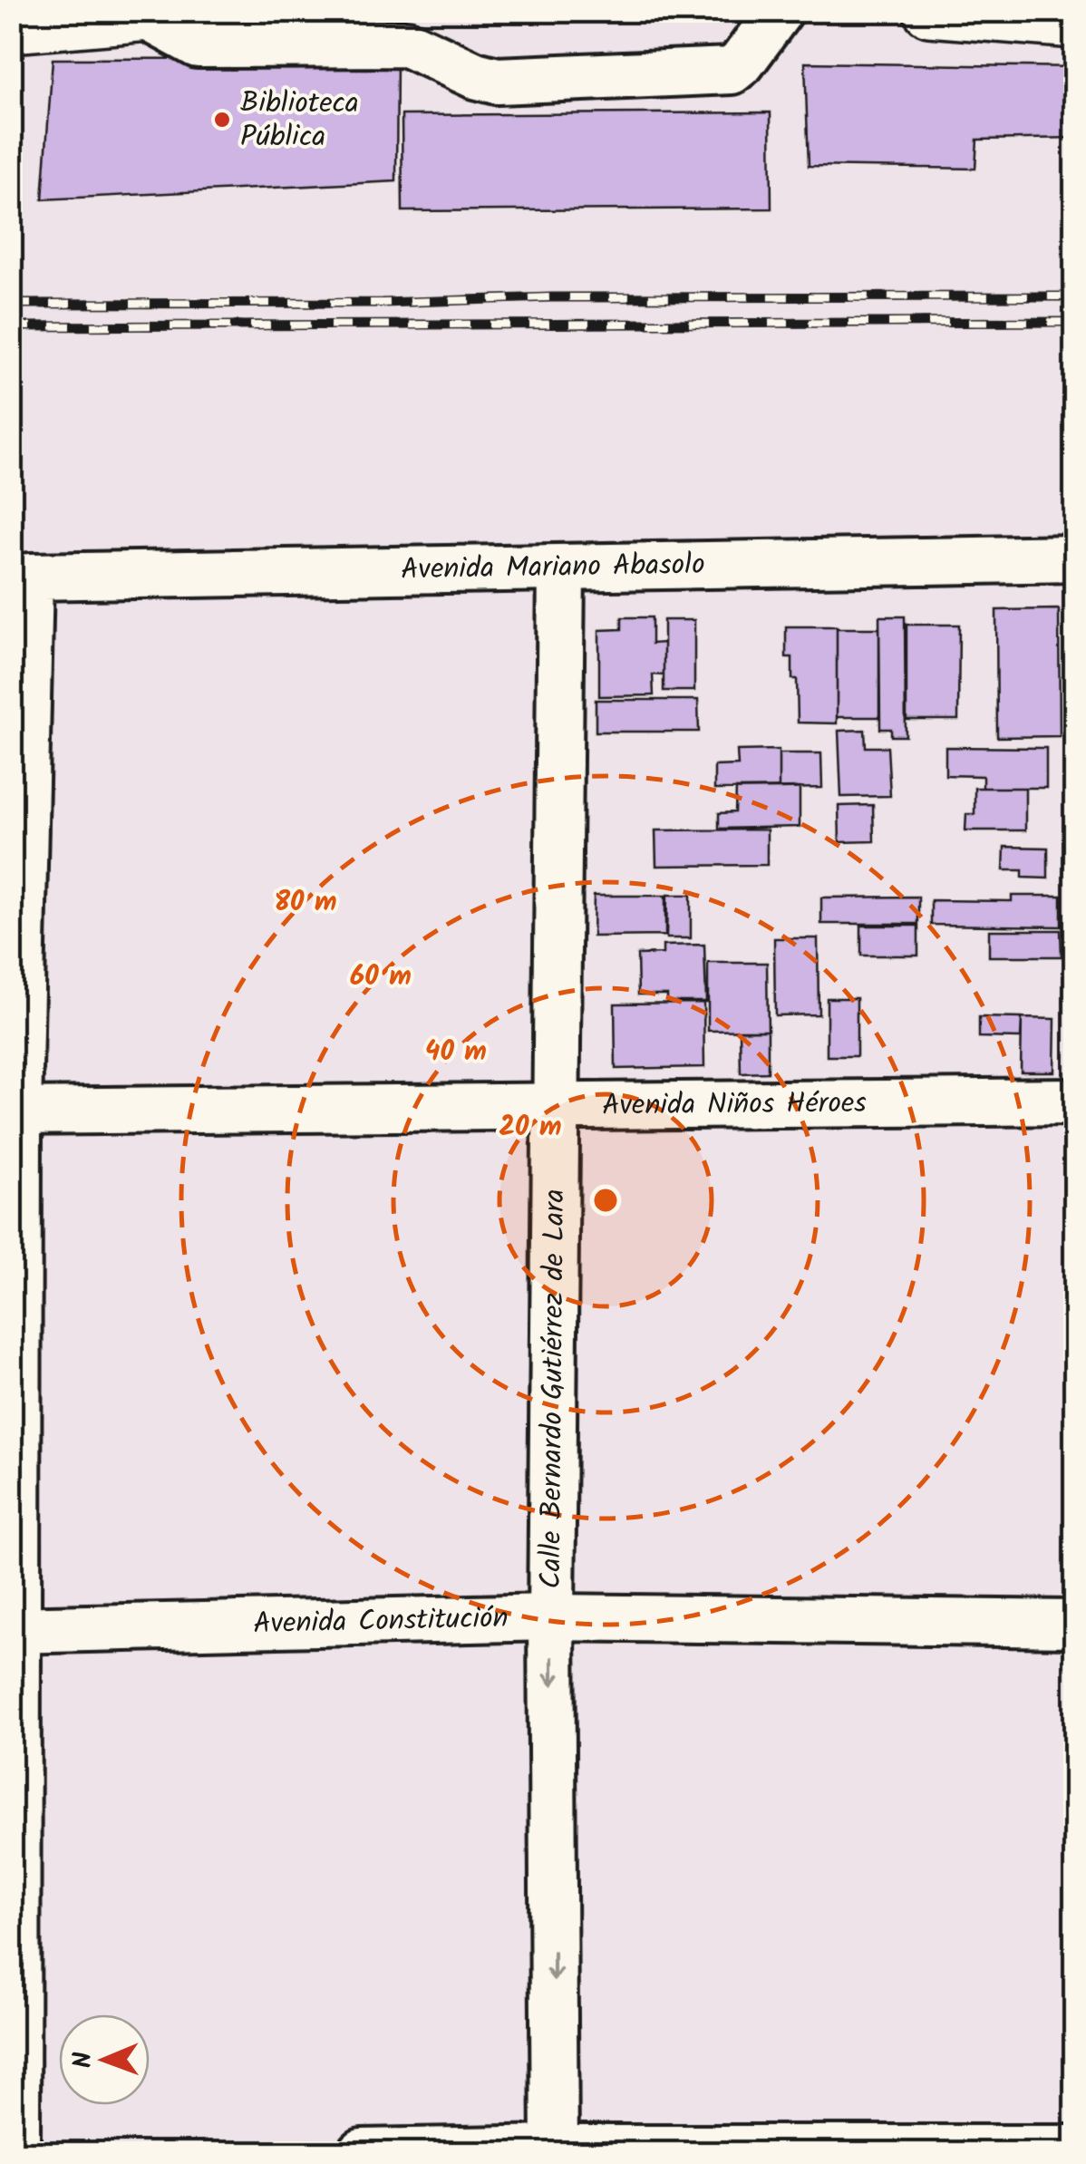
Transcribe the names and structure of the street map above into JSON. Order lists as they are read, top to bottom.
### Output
{
  "streets": {
    "street": [
      "Avenida Mariano Abasolo",
      "Avenida Niños Héroes",
      "Calle Bernardo Gutiérrez de Lara",
      "Avenida Constitución"
    ]
  },
  "crossings": [
    ["Avenida Mariano Abasolo", "Avenida Niños Héroes"],
    ["Avenida Mariano Abasolo", "Calle Bernardo Gutiérrez de Lara"],
    ["Avenida Niños Héroes", "Calle Bernardo Gutiérrez de Lara"],
    ["Calle Bernardo Gutiérrez de Lara", "Avenida Constitución"]
  ],
  "places": ["Biblioteca Pública"],
  "north": "left",
  "rings": [
    "80 m",
    "60 m",
    "40 m",
    "20 m"
  ]
}
